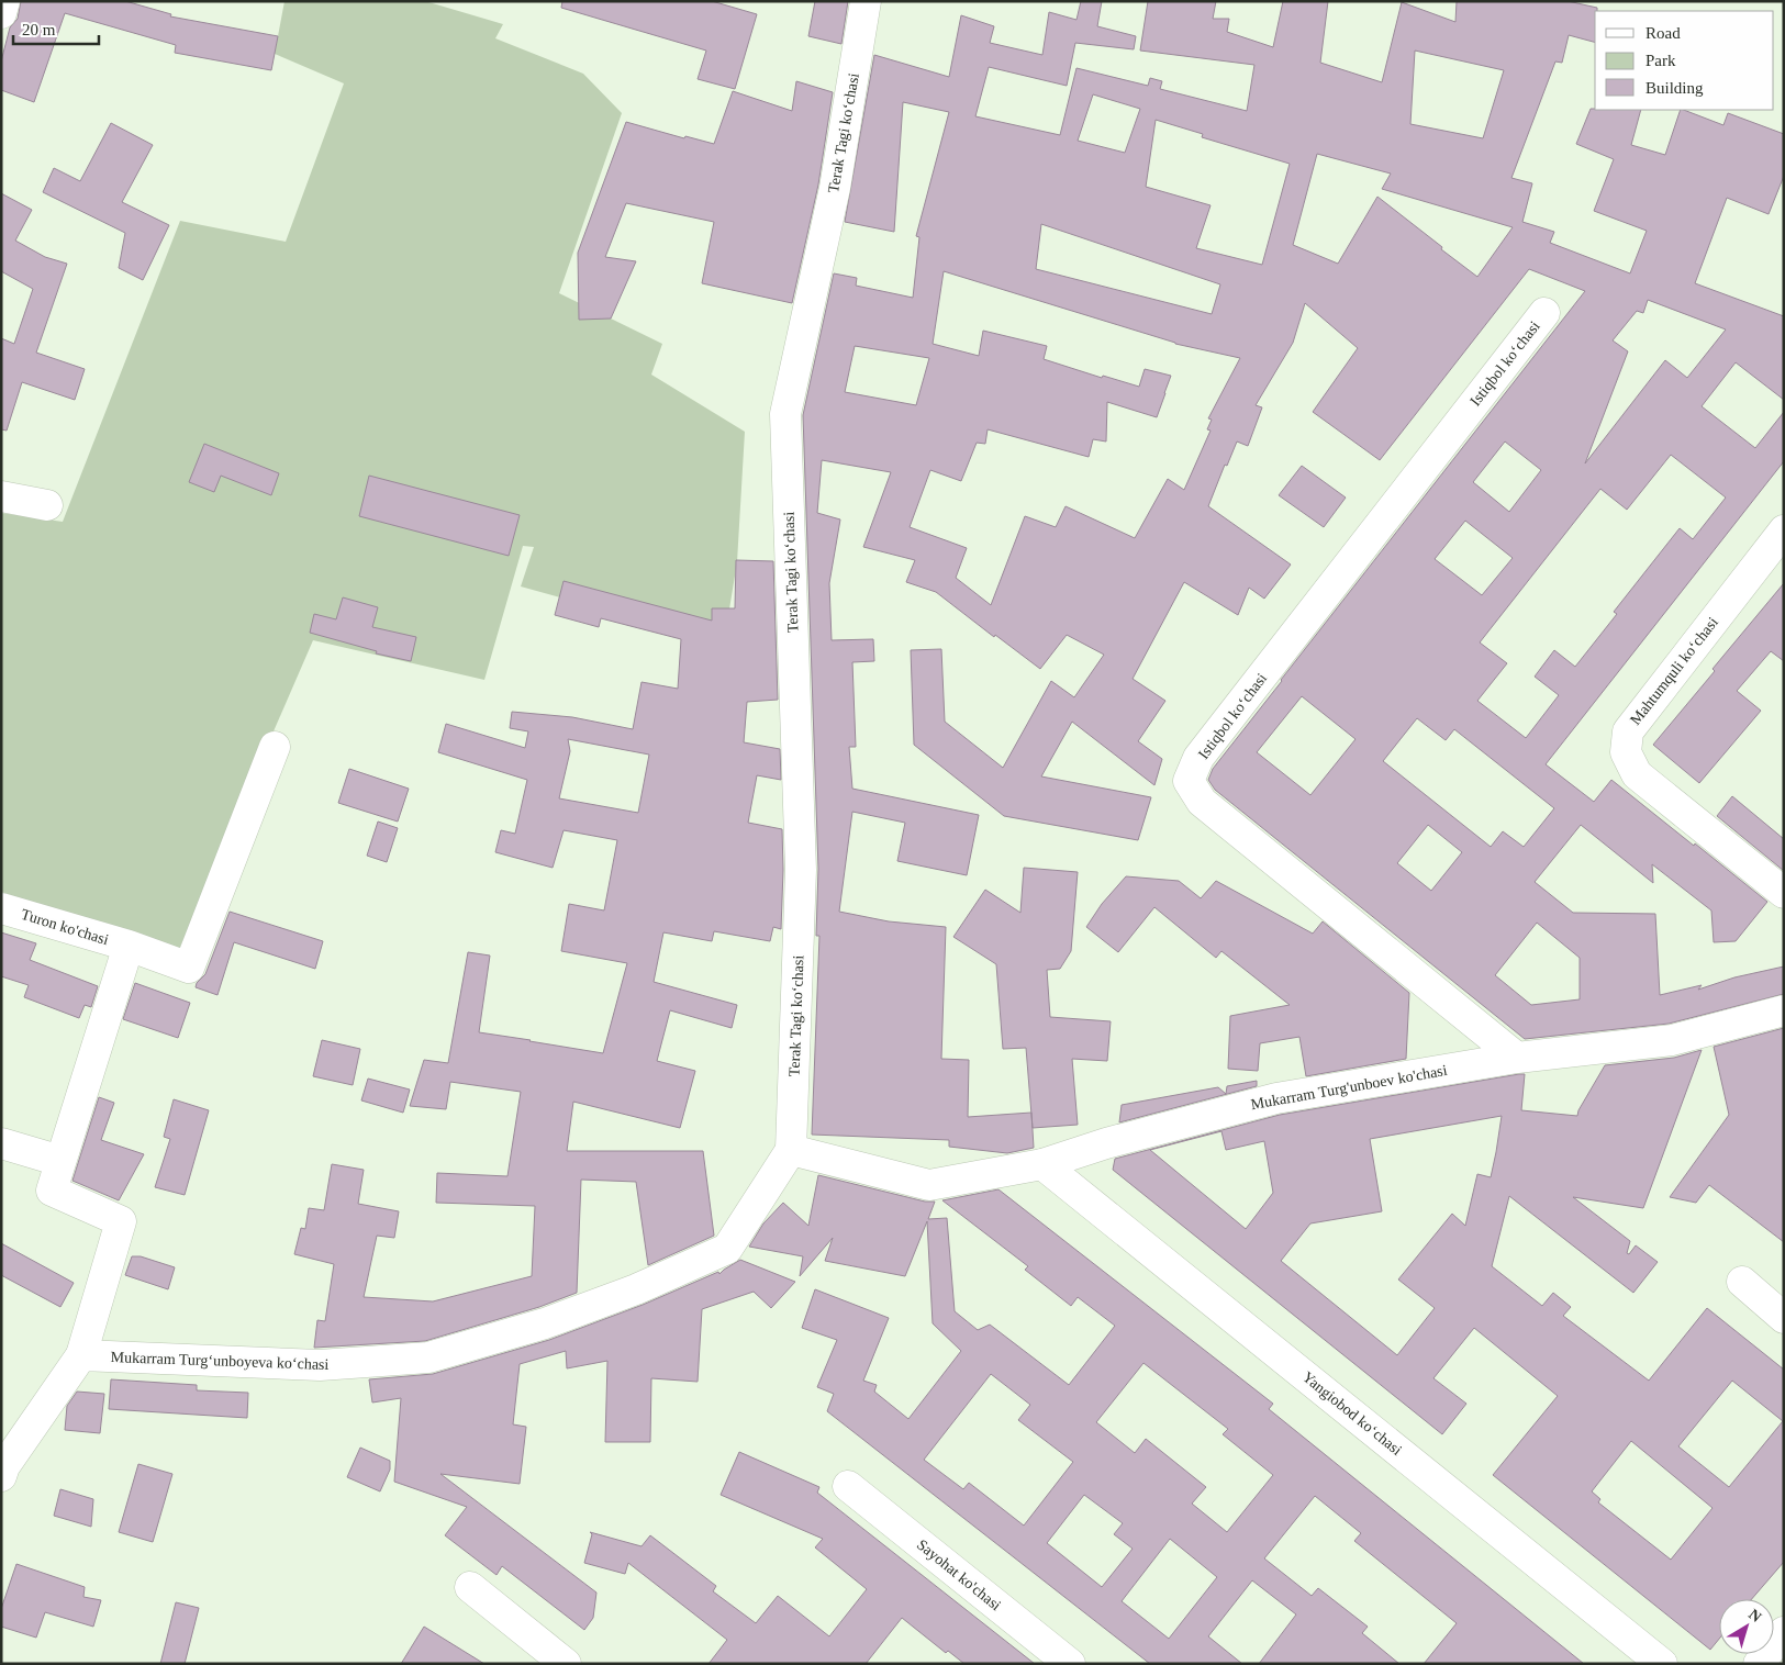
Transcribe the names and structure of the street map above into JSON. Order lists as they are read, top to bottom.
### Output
{
  "streets": {
    "street": [
      "Terak Tagi koʻchasi",
      "Istiqbol koʻchasi",
      "Mahtumquli koʻchasi",
      "Turon ko'chasi",
      "Mukarram Turg'unboev ko'chasi",
      "Mukarram Turgʻunboyeva koʻchasi",
      "Yangiobod koʻchasi",
      "Sayohat ko'chasi"
    ]
  },
  "crossings": [
    ["Terak Tagi koʻchasi", "Mukarram Turg'unboev ko'chasi"],
    ["Terak Tagi koʻchasi", "Mukarram Turgʻunboyeva koʻchasi"],
    ["Istiqbol koʻchasi", "Mukarram Turg'unboev ko'chasi"],
    ["Mukarram Turg'unboev ko'chasi", "Mukarram Turgʻunboyeva koʻchasi"],
    ["Mukarram Turg'unboev ko'chasi", "Yangiobod koʻchasi"]
  ],
  "legend": ["Road", "Park", "Building"],
  "scale_bar": "20 m",
  "north": "top right"
}
